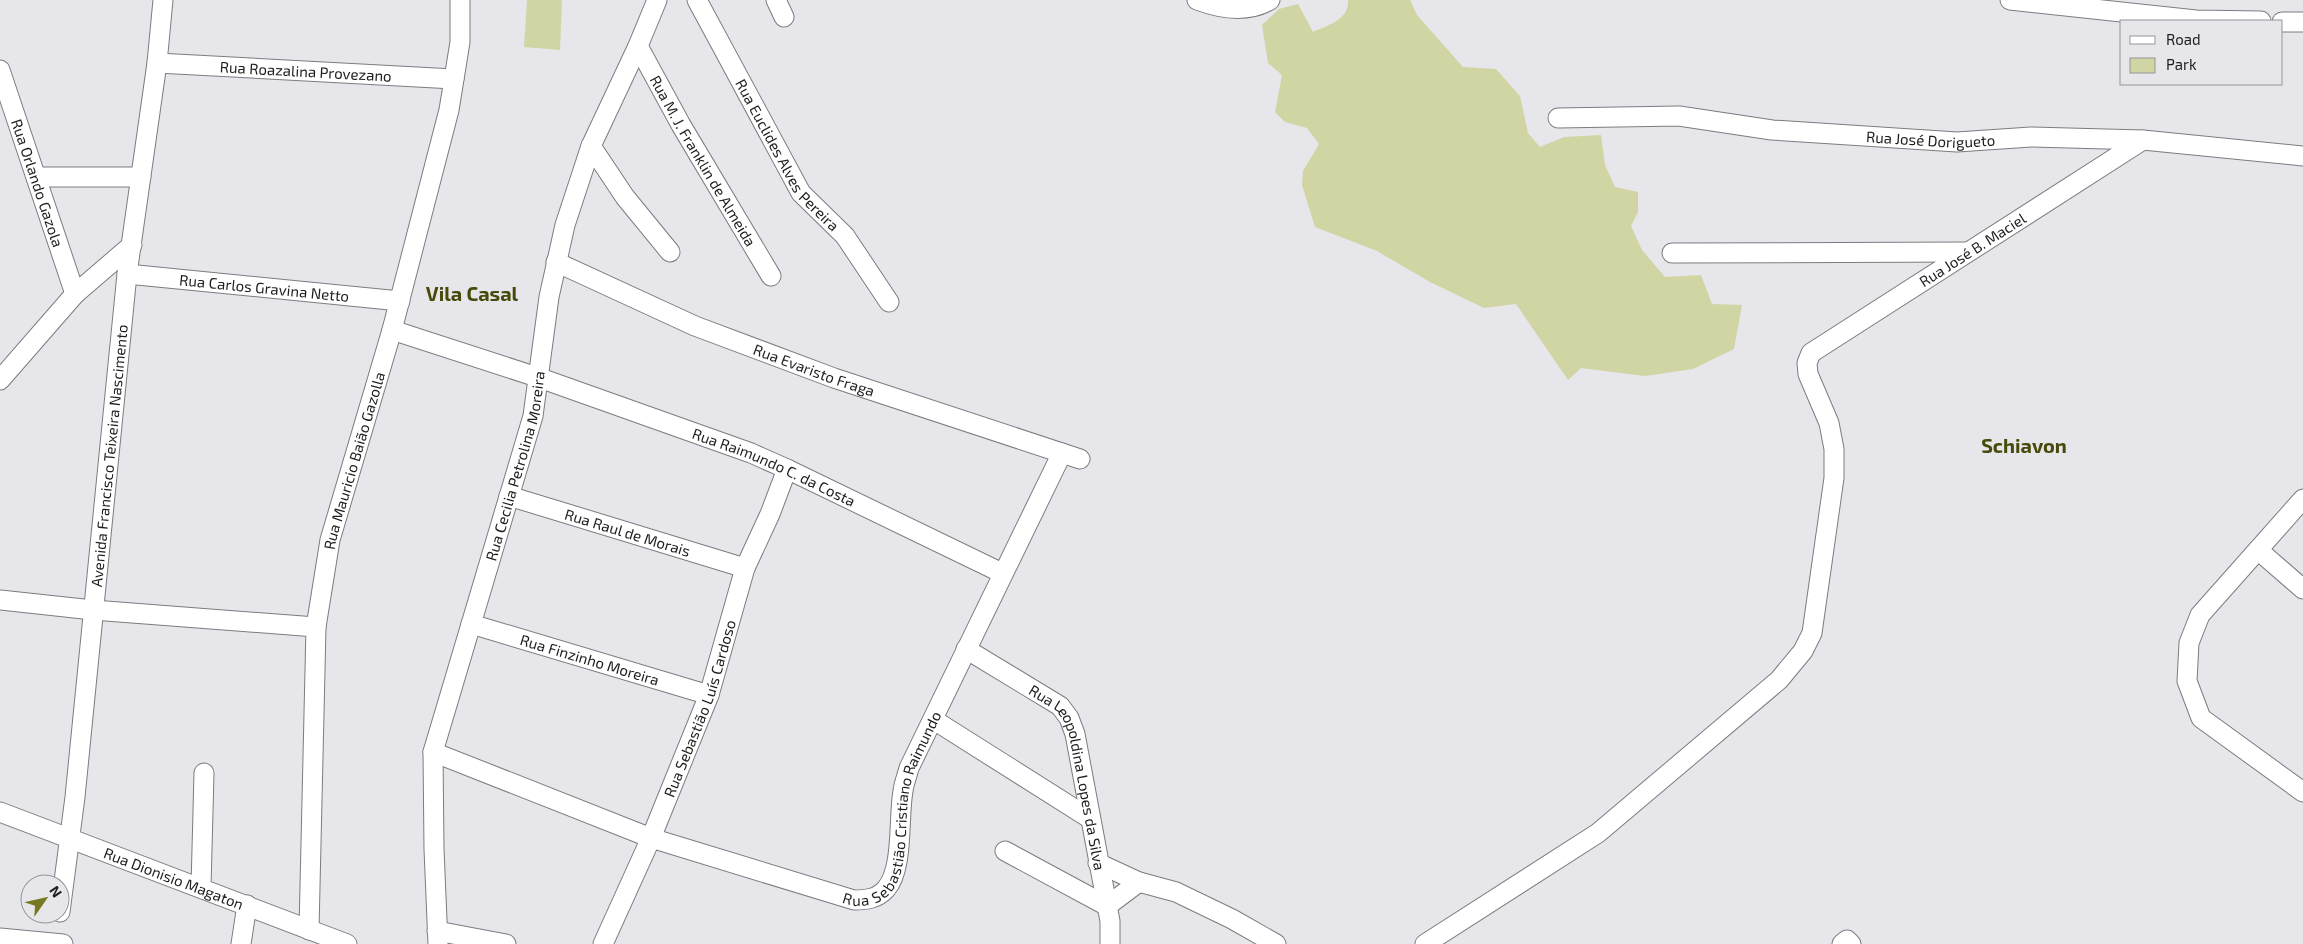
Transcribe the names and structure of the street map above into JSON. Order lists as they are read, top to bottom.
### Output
{
  "streets": {
    "street": [
      "Rua Roazalina Provezano",
      "Rua José Dorigueto",
      "Rua Euclides Alves Pereira",
      "Rua M. J. Franklin de Almeida",
      "Rua Orlando Gazola",
      "Rua José B. Maciel",
      "Rua Carlos Gravina Netto",
      "Rua Evaristo Fraga",
      "Avenida Francisco Teixeira Nascimento",
      "Rua Mauricio Baião Gazolla",
      "Rua Cecilia Petrolina Moreira",
      "Rua Raimundo C. da Costa",
      "Rua Raul de Morais",
      "Rua Finzinho Moreira",
      "Rua Sebastião Luís Cardoso",
      "Rua Leopoldina Lopes da Silva",
      "Rua Sebastião Cristiano Raimundo",
      "Rua Dionisio Magaton"
    ]
  },
  "crossings": [
    ["Rua Roazalina Provezano", "Avenida Francisco Teixeira Nascimento"],
    ["Rua Roazalina Provezano", "Rua Mauricio Baião Gazolla"],
    ["Rua José Dorigueto", "Rua José B. Maciel"],
    ["Rua M. J. Franklin de Almeida", "Rua Cecilia Petrolina Moreira"],
    ["Rua Carlos Gravina Netto", "Avenida Francisco Teixeira Nascimento"],
    ["Rua Carlos Gravina Netto", "Rua Mauricio Baião Gazolla"],
    ["Rua Evaristo Fraga", "Rua Cecilia Petrolina Moreira"],
    ["Rua Evaristo Fraga", "Rua Sebastião Cristiano Raimundo"],
    ["Avenida Francisco Teixeira Nascimento", "Rua Dionisio Magaton"],
    ["Rua Mauricio Baião Gazolla", "Rua Dionisio Magaton"],
    ["Rua Cecilia Petrolina Moreira", "Rua Raimundo C. da Costa"],
    ["Rua Cecilia Petrolina Moreira", "Rua Raul de Morais"],
    ["Rua Cecilia Petrolina Moreira", "Rua Finzinho Moreira"],
    ["Rua Cecilia Petrolina Moreira", "Rua Sebastião Cristiano Raimundo"],
    ["Rua Raimundo C. da Costa", "Rua Sebastião Luís Cardoso"],
    ["Rua Raimundo C. da Costa", "Rua Sebastião Cristiano Raimundo"],
    ["Rua Raul de Morais", "Rua Sebastião Luís Cardoso"],
    ["Rua Finzinho Moreira", "Rua Sebastião Luís Cardoso"],
    ["Rua Sebastião Luís Cardoso", "Rua Sebastião Cristiano Raimundo"],
    ["Rua Leopoldina Lopes da Silva", "Rua Sebastião Cristiano Raimundo"]
  ],
  "districts": ["Vila Casal", "Schiavon"],
  "legend": ["Road", "Park"],
  "north": "top right"
}
